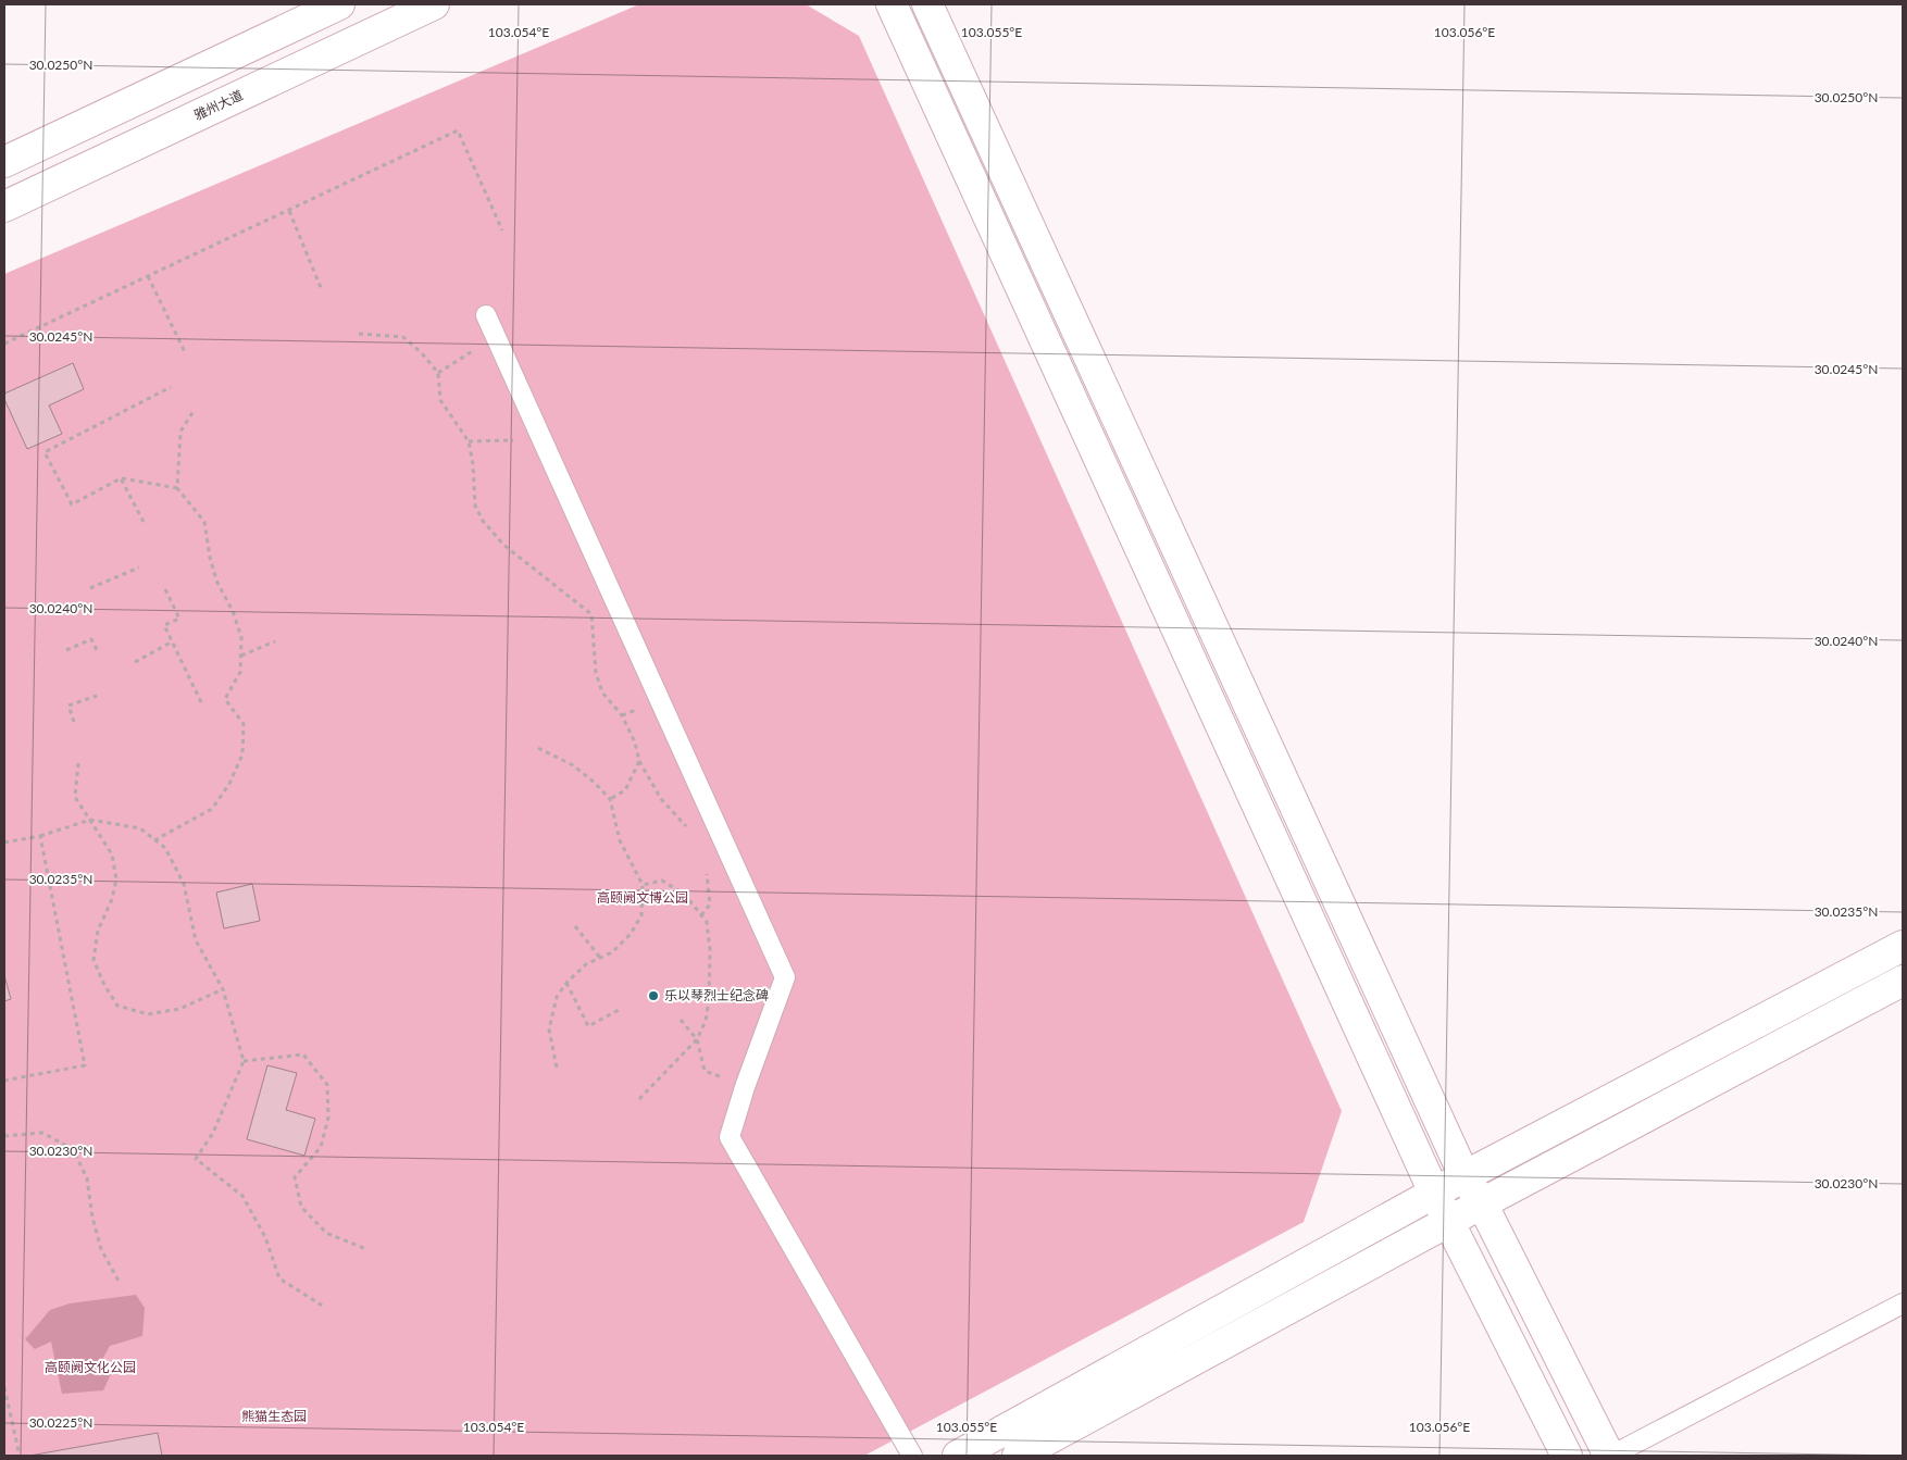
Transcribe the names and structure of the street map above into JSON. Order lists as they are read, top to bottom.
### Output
{
  "streets": {
    "street": ["雅州大道"]
  },
  "parks": ["高颐阙文博公园", "高颐阙文化公园", "熊猫生态园"],
  "places": ["乐以琴烈士纪念碑"],
  "coordinates": [
    "103.054°E",
    "103.055°E",
    "103.056°E",
    "30.0250°N",
    "30.0245°N",
    "30.0240°N",
    "30.0235°N",
    "30.0230°N",
    "30.0225°N"
  ]
}
